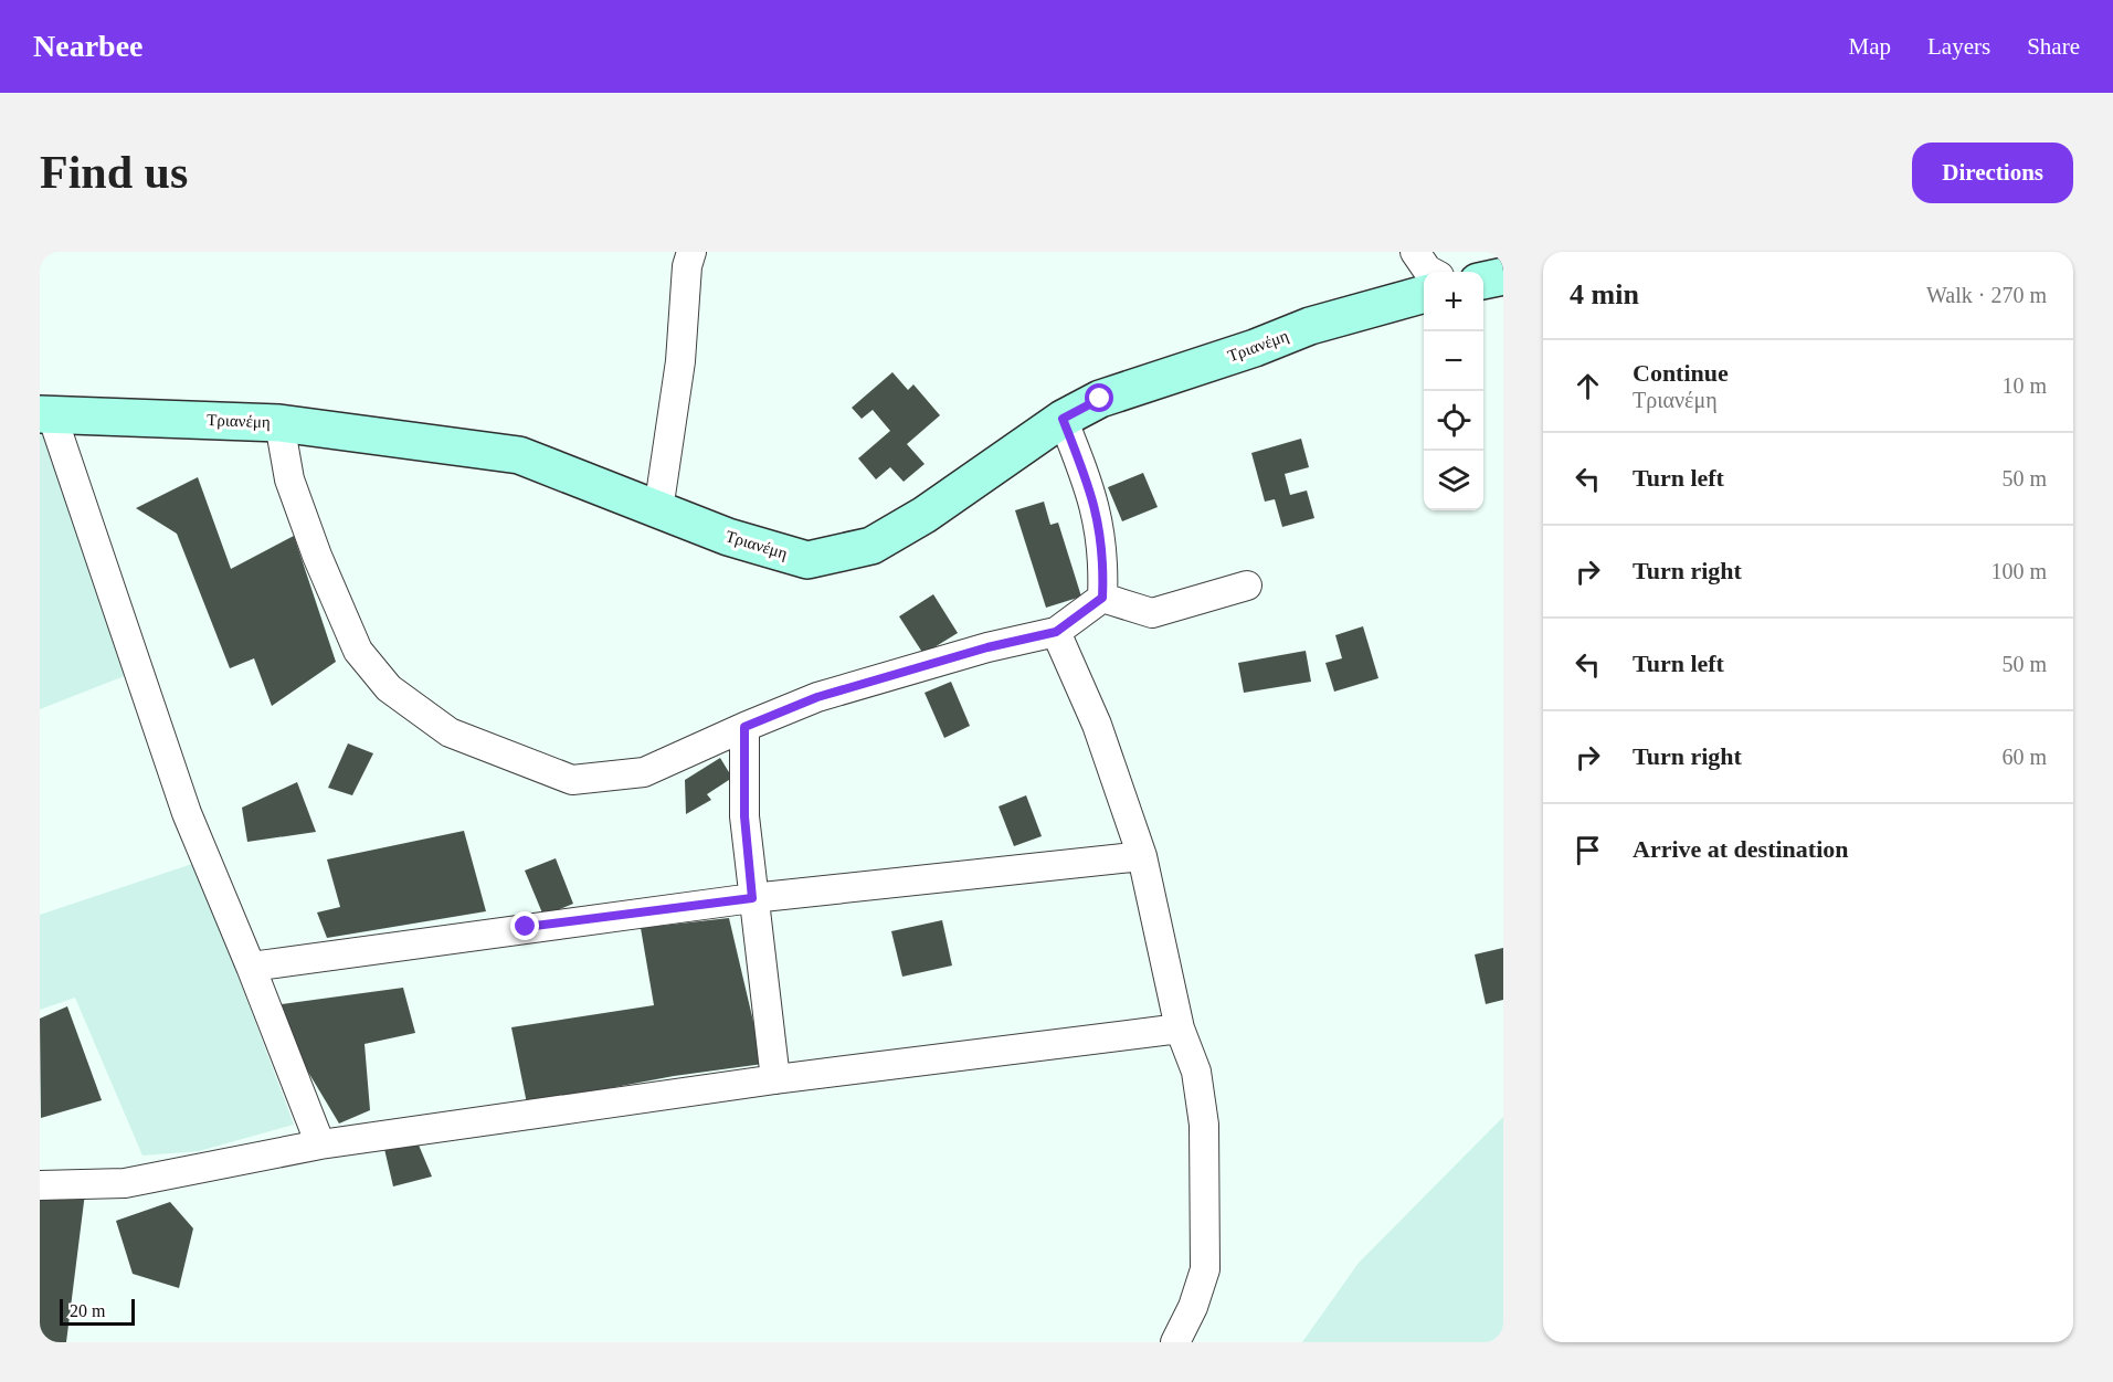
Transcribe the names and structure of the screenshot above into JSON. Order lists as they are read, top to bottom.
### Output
{
  "streets": {
    "street": ["Τριανέμη"]
  },
  "scale_bar": "20 m",
  "page": {
    "header": "Nearbee",
    "nav": ["Map", "Layers", "Share"],
    "buttons": "Directions",
    "title": "Find us",
    "heading": ["4 min", "Walk · 270 m"],
    "map_buttons": ["+", "−"],
    "list": [
      ["Continue", "Τριανέμη", "10 m"],
      ["Turn left", "50 m"],
      ["Turn right", "100 m"],
      ["Turn left", "50 m"],
      ["Turn right", "60 m"],
      "Arrive at destination"
    ],
    "scale": "20 m"
  }
}
